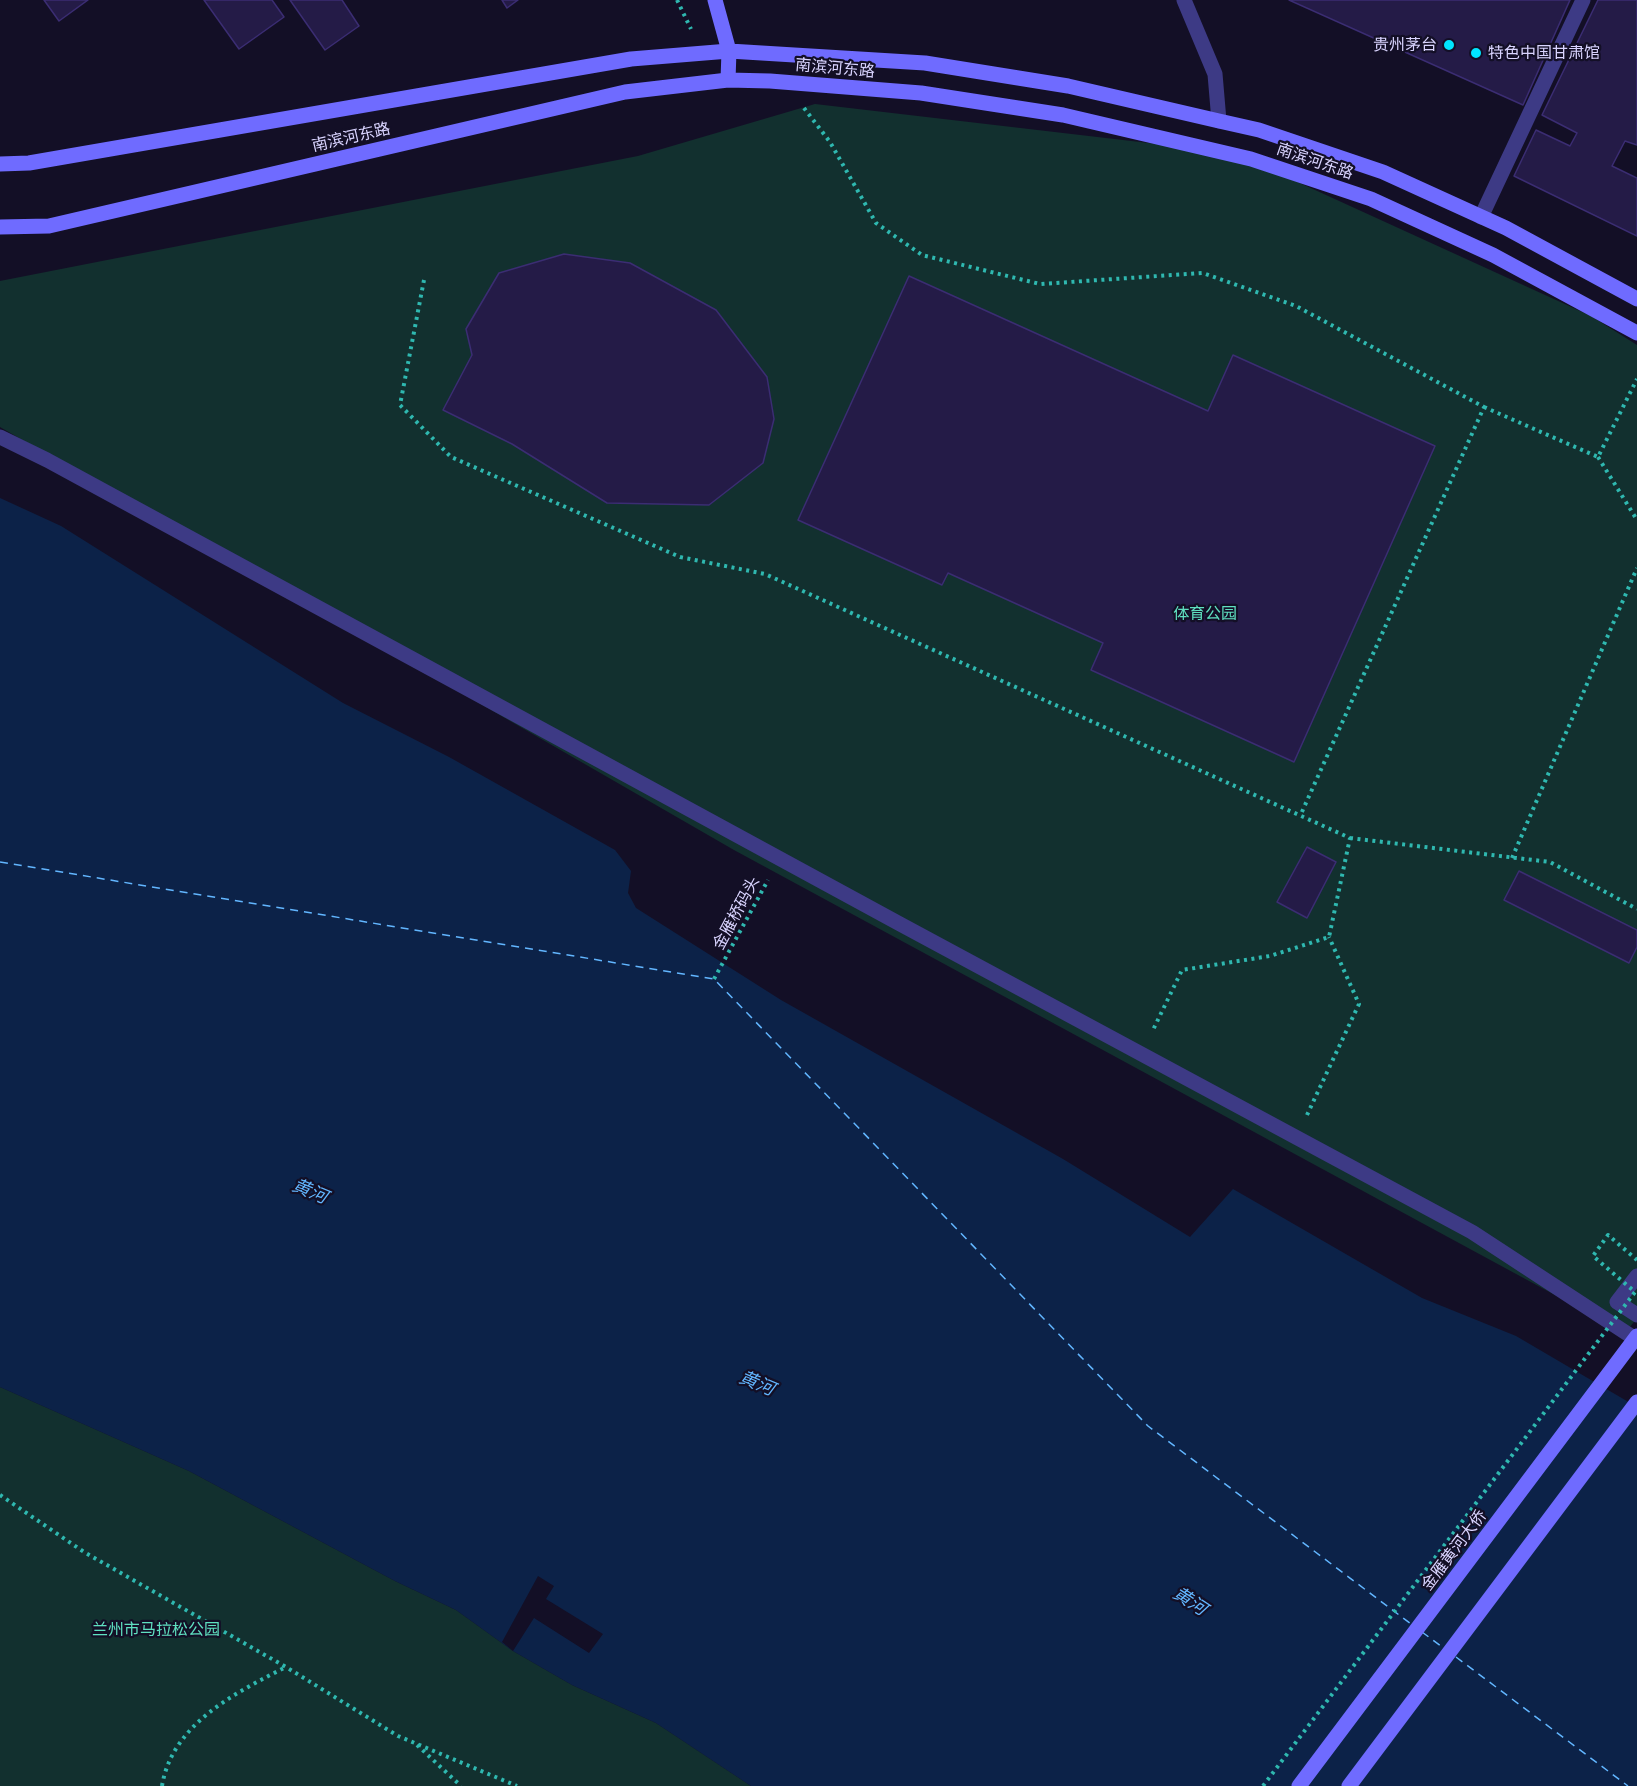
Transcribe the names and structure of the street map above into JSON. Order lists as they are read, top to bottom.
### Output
{
  "streets": {
    "main road": ["南滨河东路", "金雁黄河大侨"],
    "path": ["金雁桥码头"]
  },
  "water": ["黄河"],
  "parks": ["体育公园", "兰州市马拉松公园"],
  "places": ["贵州茅台", "特色中国甘肃馆"]
}
